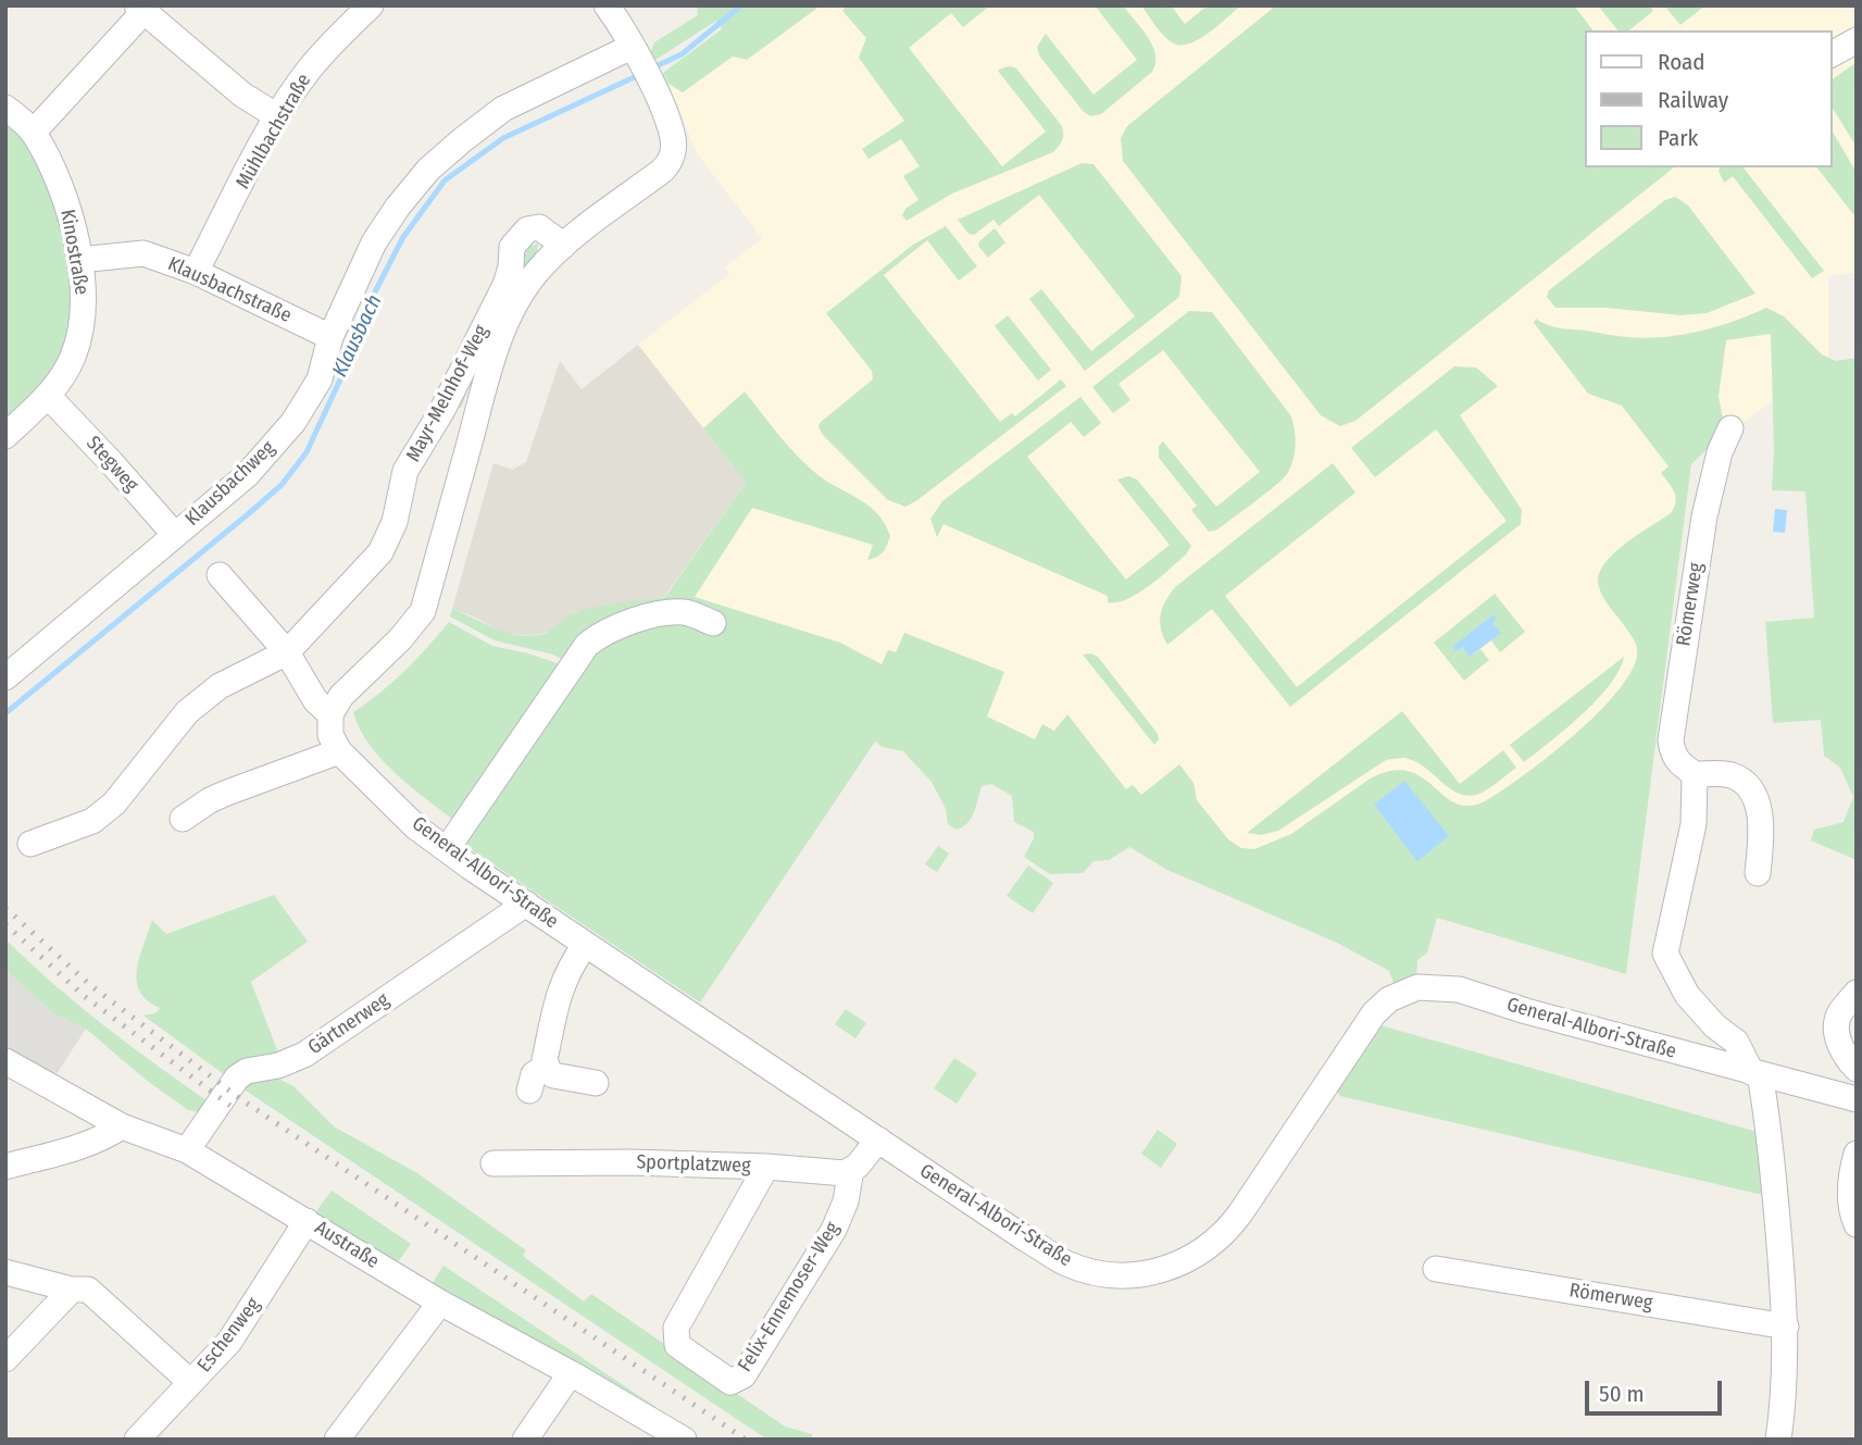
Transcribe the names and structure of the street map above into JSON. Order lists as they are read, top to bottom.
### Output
{
  "streets": {
    "street": [
      "Mühlbachstraße",
      "Kinostraße",
      "Klausbachstraße",
      "Mayr-Melnhof-Weg",
      "Stegweg",
      "Klausbachweg",
      "Römerweg",
      "General-Albori-Straße",
      "Gärtnerweg",
      "Sportplatzweg",
      "Austraße",
      "Felix-Ennemoser-Weg",
      "Eschenweg"
    ]
  },
  "crossings": [
    ["Mühlbachstraße", "Klausbachstraße"],
    ["Kinostraße", "Klausbachstraße"],
    ["Kinostraße", "Stegweg"],
    ["Klausbachstraße", "Klausbachweg"],
    ["Stegweg", "Klausbachweg"],
    ["General-Albori-Straße", "Gärtnerweg"],
    ["Gärtnerweg", "Austraße"],
    ["Sportplatzweg", "Felix-Ennemoser-Weg"],
    ["Austraße", "Eschenweg"]
  ],
  "water": ["Klausbach"],
  "legend": ["Road", "Railway", "Park"],
  "scale_bar": "50 m"
}
